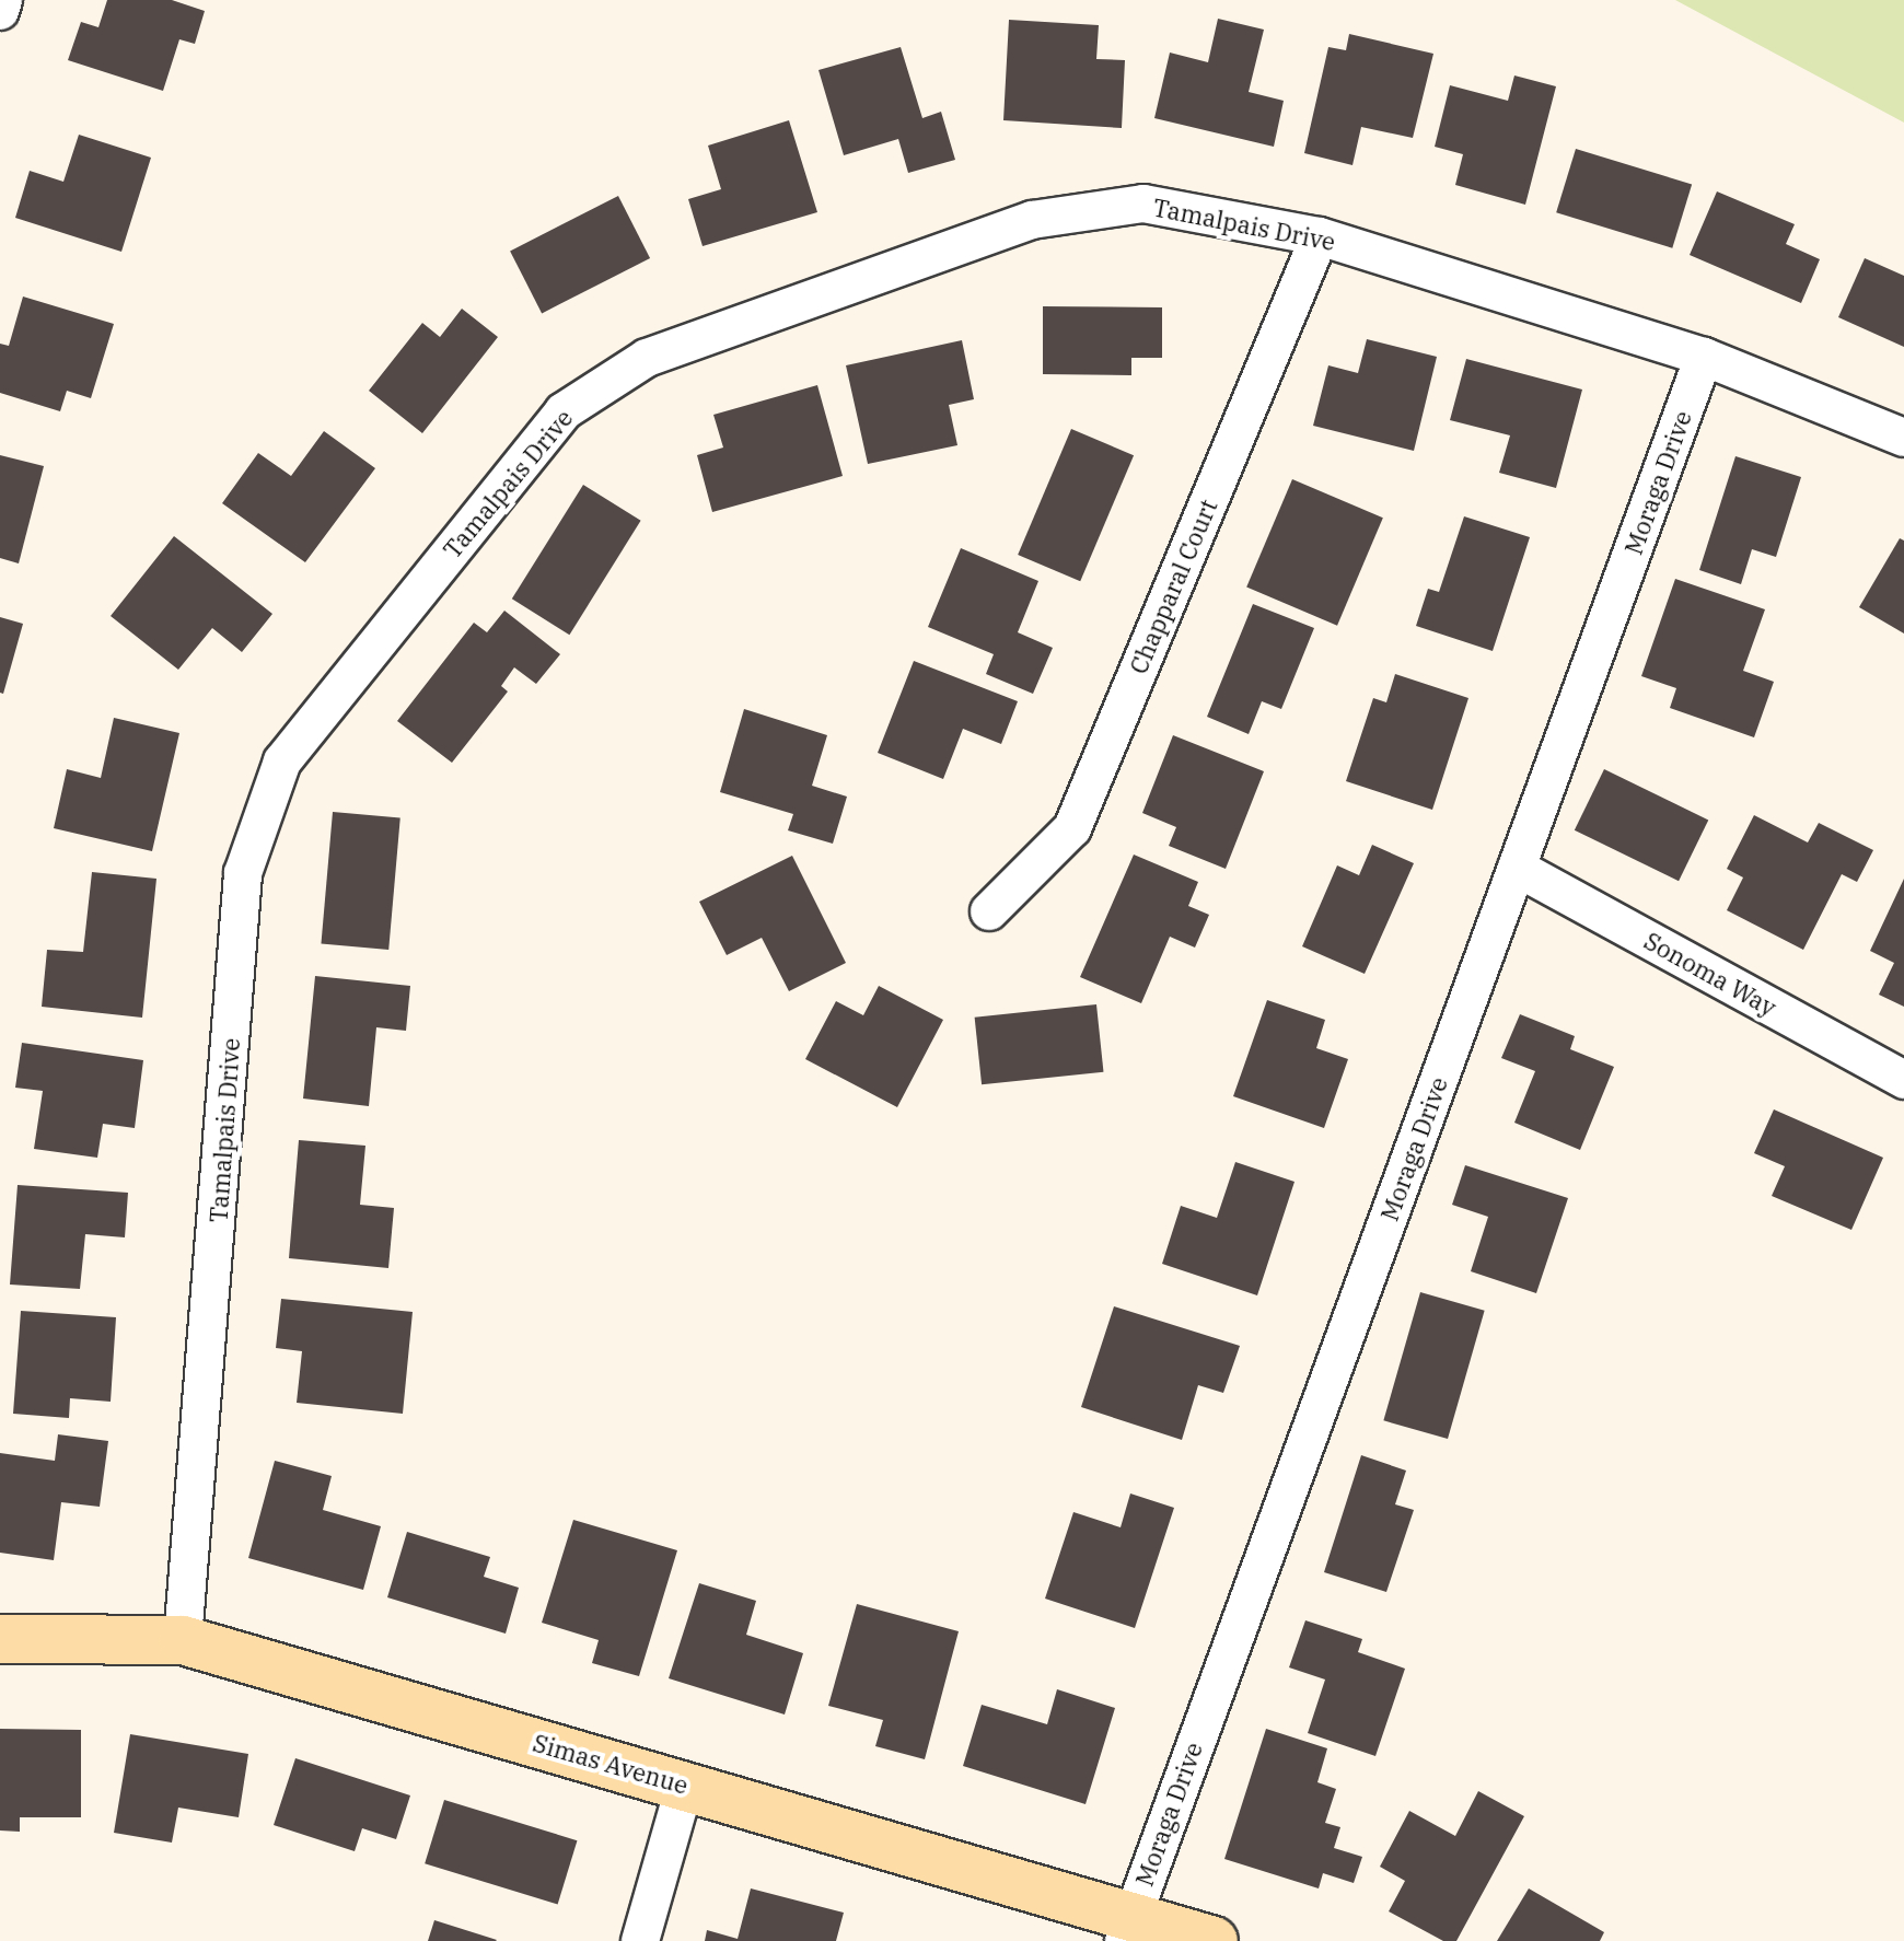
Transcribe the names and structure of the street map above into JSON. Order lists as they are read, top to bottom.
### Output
{
  "streets": {
    "street": [
      "Tamalpais Drive",
      "Moraga Drive",
      "Chapparal Court",
      "Sonoma Way",
      "Simas Avenue"
    ]
  },
  "crossings": [
    ["Tamalpais Drive", "Moraga Drive"],
    ["Tamalpais Drive", "Chapparal Court"],
    ["Tamalpais Drive", "Simas Avenue"],
    ["Moraga Drive", "Sonoma Way"],
    ["Moraga Drive", "Simas Avenue"]
  ]
}
